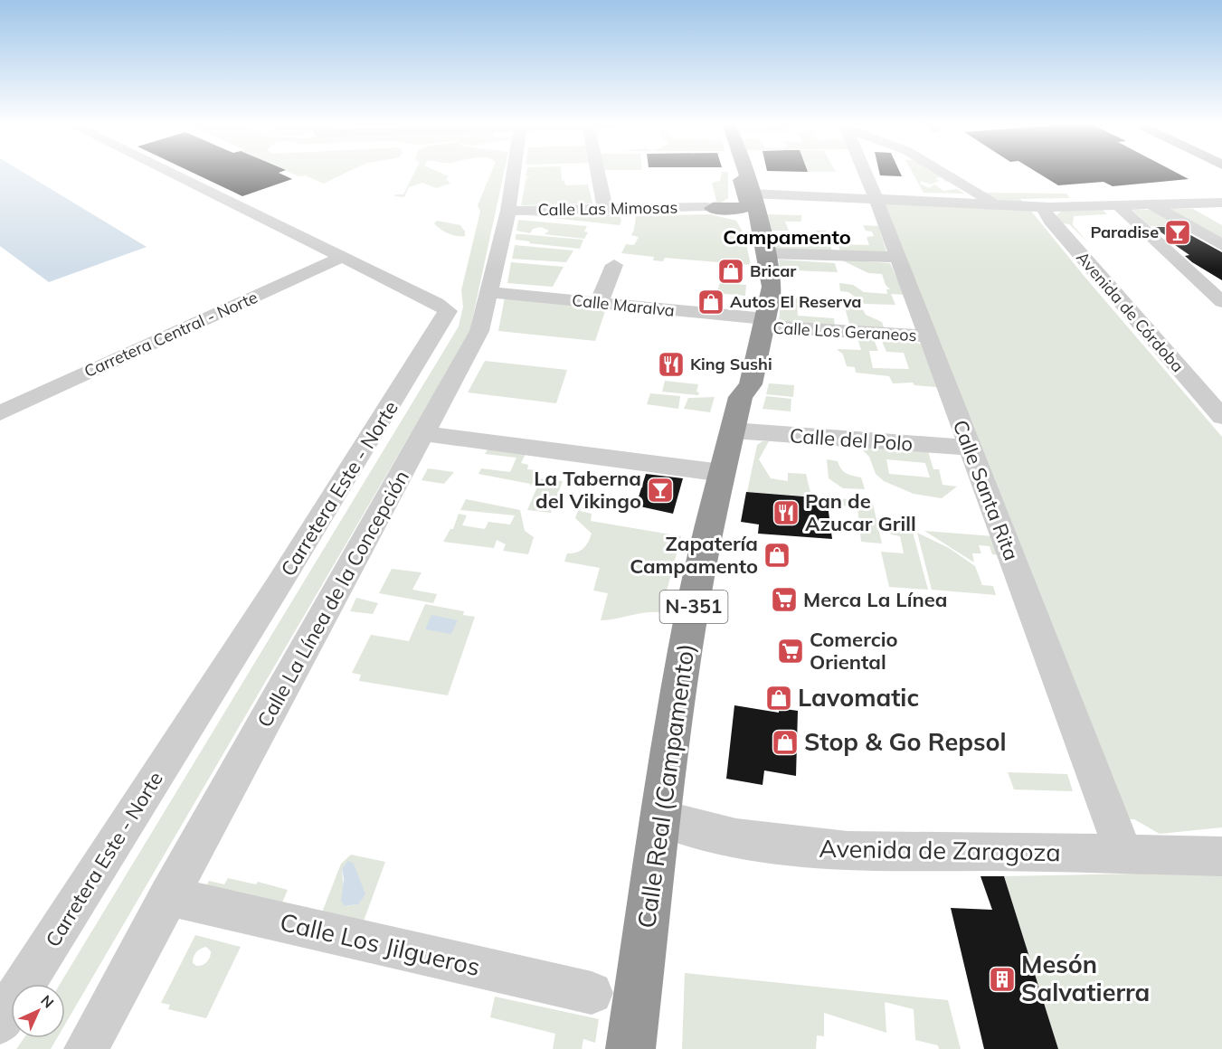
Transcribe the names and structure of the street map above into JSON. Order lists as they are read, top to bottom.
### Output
{
  "streets": {
    "highway": ["N-351", "Calle Real (Campamento)"],
    "street": [
      "Calle Las Mimosas",
      "Calle Maralva",
      "Avenida de Córdoba",
      "Calle Los Geraneos",
      "Carretera Central - Norte",
      "Calle del Polo",
      "Carretera Este - Norte",
      "Calle Santa Rita",
      "Calle La Línea de la Concepción",
      "Avenida de Zaragoza",
      "Calle Los Jilgueros"
    ]
  },
  "crossings": [
    ["Calle Las Mimosas", "Calle La Línea de la Concepción"],
    ["Calle Maralva", "Calle Los Geraneos"],
    ["Calle Maralva", "Calle La Línea de la Concepción"],
    ["Calle Maralva", "Calle Real (Campamento)"],
    ["Calle Los Geraneos", "Calle Santa Rita"],
    ["Calle Los Geraneos", "Calle Real (Campamento)"],
    ["Carretera Central - Norte", "Carretera Este - Norte"],
    ["Calle del Polo", "Calle Santa Rita"],
    ["Calle del Polo", "Calle Real (Campamento)"],
    ["Calle Santa Rita", "Avenida de Zaragoza"],
    ["Calle La Línea de la Concepción", "Calle Los Jilgueros"],
    ["Calle Real (Campamento)", "Avenida de Zaragoza"]
  ],
  "districts": ["Campamento"],
  "places": {
    "bar": ["Paradise", "La Taberna del Vikingo"],
    "shop": [
      "Bricar",
      "Autos El Reserva",
      "Zapatería Campamento",
      "Lavomatic",
      "Stop & Go Repsol"
    ],
    "restaurant": ["King Sushi", "Pan de Azucar Grill"],
    "supermarket": ["Merca La Línea", "Comercio Oriental"],
    "building": ["Mesón Salvatierra"]
  },
  "north": "top right"
}
